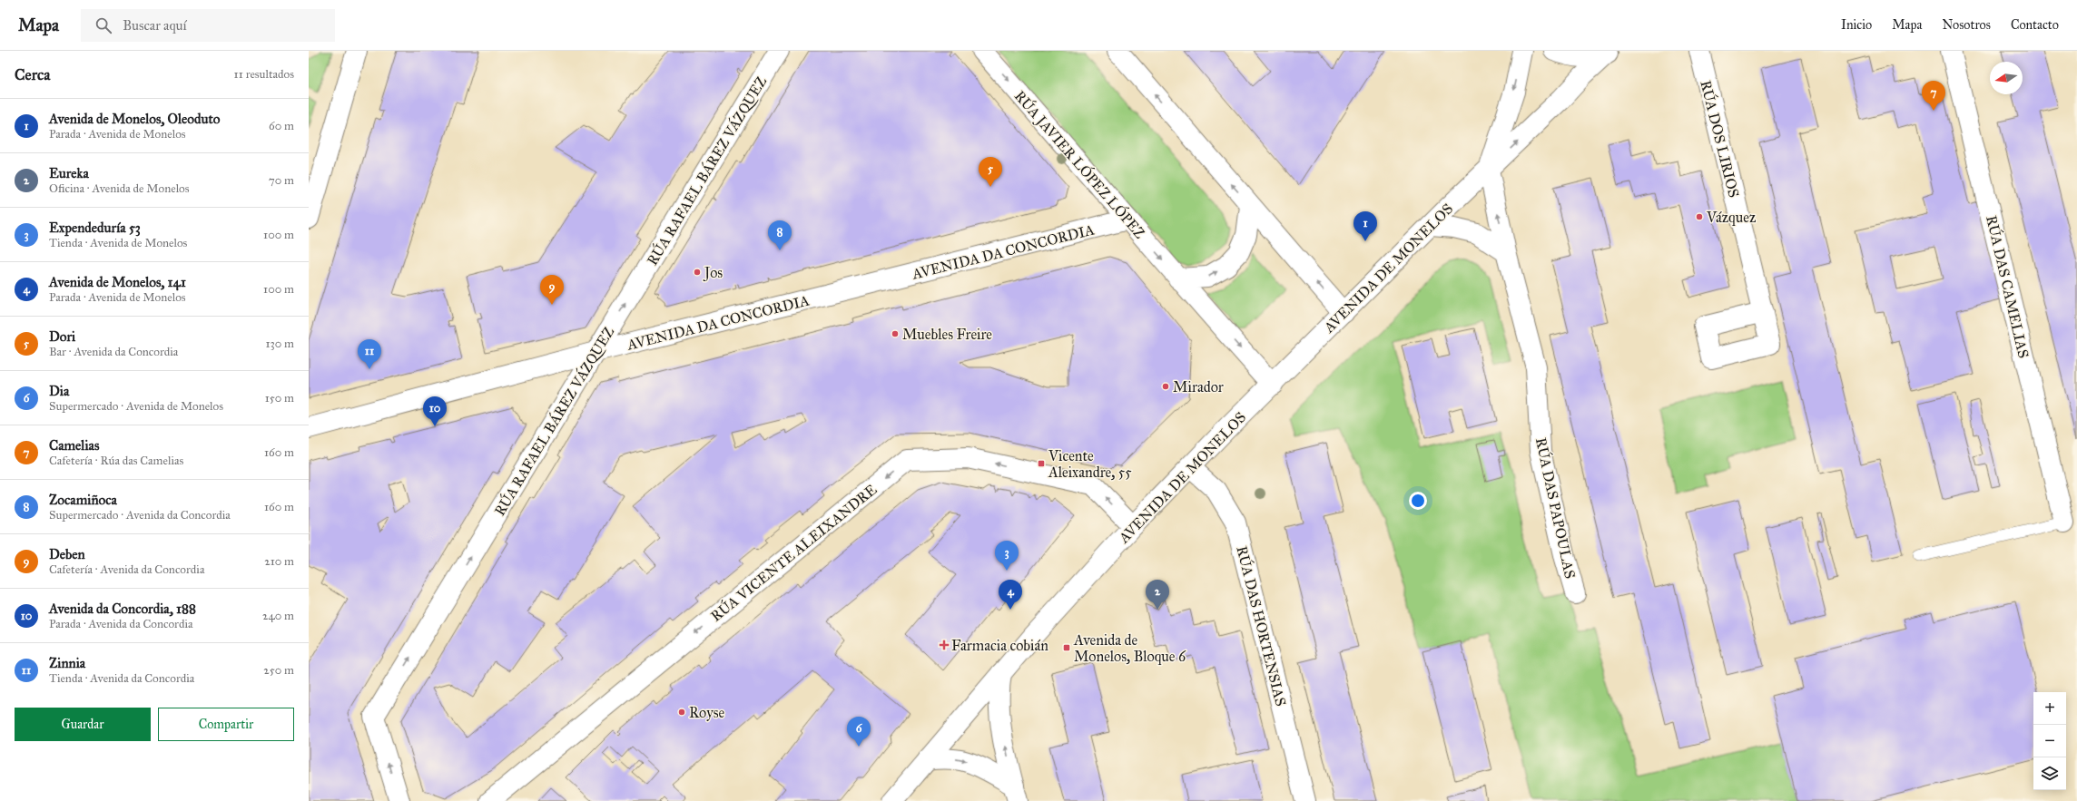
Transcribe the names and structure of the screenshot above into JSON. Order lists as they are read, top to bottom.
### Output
{
  "streets": {
    "street": [
      "RÚA DOS LIRIOS",
      "RÚA JAVIER LÓPEZ LÓPEZ",
      "RÚA RAFAEL BÁREZ VÁZQUEZ",
      "AVENIDA DA CONCORDIA",
      "AVENIDA DE MONELOS",
      "RÚA DAS CAMELIAS",
      "RÚA DAS PAPOULAS",
      "RÚA VICENTE ALEIXANDRE",
      "RÚA DAS HORTENSIAS"
    ]
  },
  "crossings": [
    ["RÚA JAVIER LÓPEZ LÓPEZ", "AVENIDA DA CONCORDIA"],
    ["RÚA JAVIER LÓPEZ LÓPEZ", "AVENIDA DE MONELOS"],
    ["RÚA RAFAEL BÁREZ VÁZQUEZ", "AVENIDA DA CONCORDIA"],
    ["AVENIDA DE MONELOS", "RÚA DAS PAPOULAS"],
    ["AVENIDA DE MONELOS", "RÚA VICENTE ALEIXANDRE"],
    ["AVENIDA DE MONELOS", "RÚA DAS HORTENSIAS"]
  ],
  "one_way": ["RÚA RAFAEL BÁREZ VÁZQUEZ", "RÚA VICENTE ALEIXANDRE"],
  "places": {
    "other": [
      "Vázquez",
      "Jos",
      "Muebles Freire",
      "Mirador",
      "Royse"
    ],
    "transit": ["Vicente Aleixandre, 55", "Avenida de Monelos, Bloque 6"],
    "health": ["Farmacia cobián"]
  },
  "north": "left",
  "page": {
    "header": "Mapa",
    "search": "Buscar aquí",
    "nav": [
      "Inicio",
      "Mapa",
      "Nosotros",
      "Contacto"
    ],
    "heading": ["Cerca", "11 resultados"],
    "pins": [
      "7",
      "5",
      "1",
      "8",
      "9",
      "11",
      "10",
      "3",
      "2",
      "4",
      "6"
    ],
    "list": [
      {
        "mark": "1",
        "name": "Avenida de Monelos, Oleoduto",
        "note": "Parada · Avenida de Monelos",
        "value": "60 m"
      },
      {
        "mark": "2",
        "name": "Eureka",
        "note": "Oficina · Avenida de Monelos",
        "value": "70 m"
      },
      {
        "mark": "3",
        "name": "Expendeduría 53",
        "note": "Tienda · Avenida de Monelos",
        "value": "100 m"
      },
      {
        "mark": "4",
        "name": "Avenida de Monelos, 141",
        "note": "Parada · Avenida de Monelos",
        "value": "100 m"
      },
      {
        "mark": "5",
        "name": "Dori",
        "note": "Bar · Avenida da Concordia",
        "value": "130 m"
      },
      {
        "mark": "6",
        "name": "Dia",
        "note": "Supermercado · Avenida de Monelos",
        "value": "150 m"
      },
      {
        "mark": "7",
        "name": "Camelias",
        "note": "Cafetería · Rúa das Camelias",
        "value": "160 m"
      },
      {
        "mark": "8",
        "name": "Zocamiñoca",
        "note": "Supermercado · Avenida da Concordia",
        "value": "160 m"
      },
      {
        "mark": "9",
        "name": "Deben",
        "note": "Cafetería · Avenida da Concordia",
        "value": "210 m"
      },
      {
        "mark": "10",
        "name": "Avenida da Concordia, 188",
        "note": "Parada · Avenida da Concordia",
        "value": "240 m"
      },
      {
        "mark": "11",
        "name": "Zinnia",
        "note": "Tienda · Avenida da Concordia",
        "value": "250 m"
      }
    ],
    "map_buttons": ["+", "−"],
    "buttons": ["Guardar", "Compartir"]
  }
}
